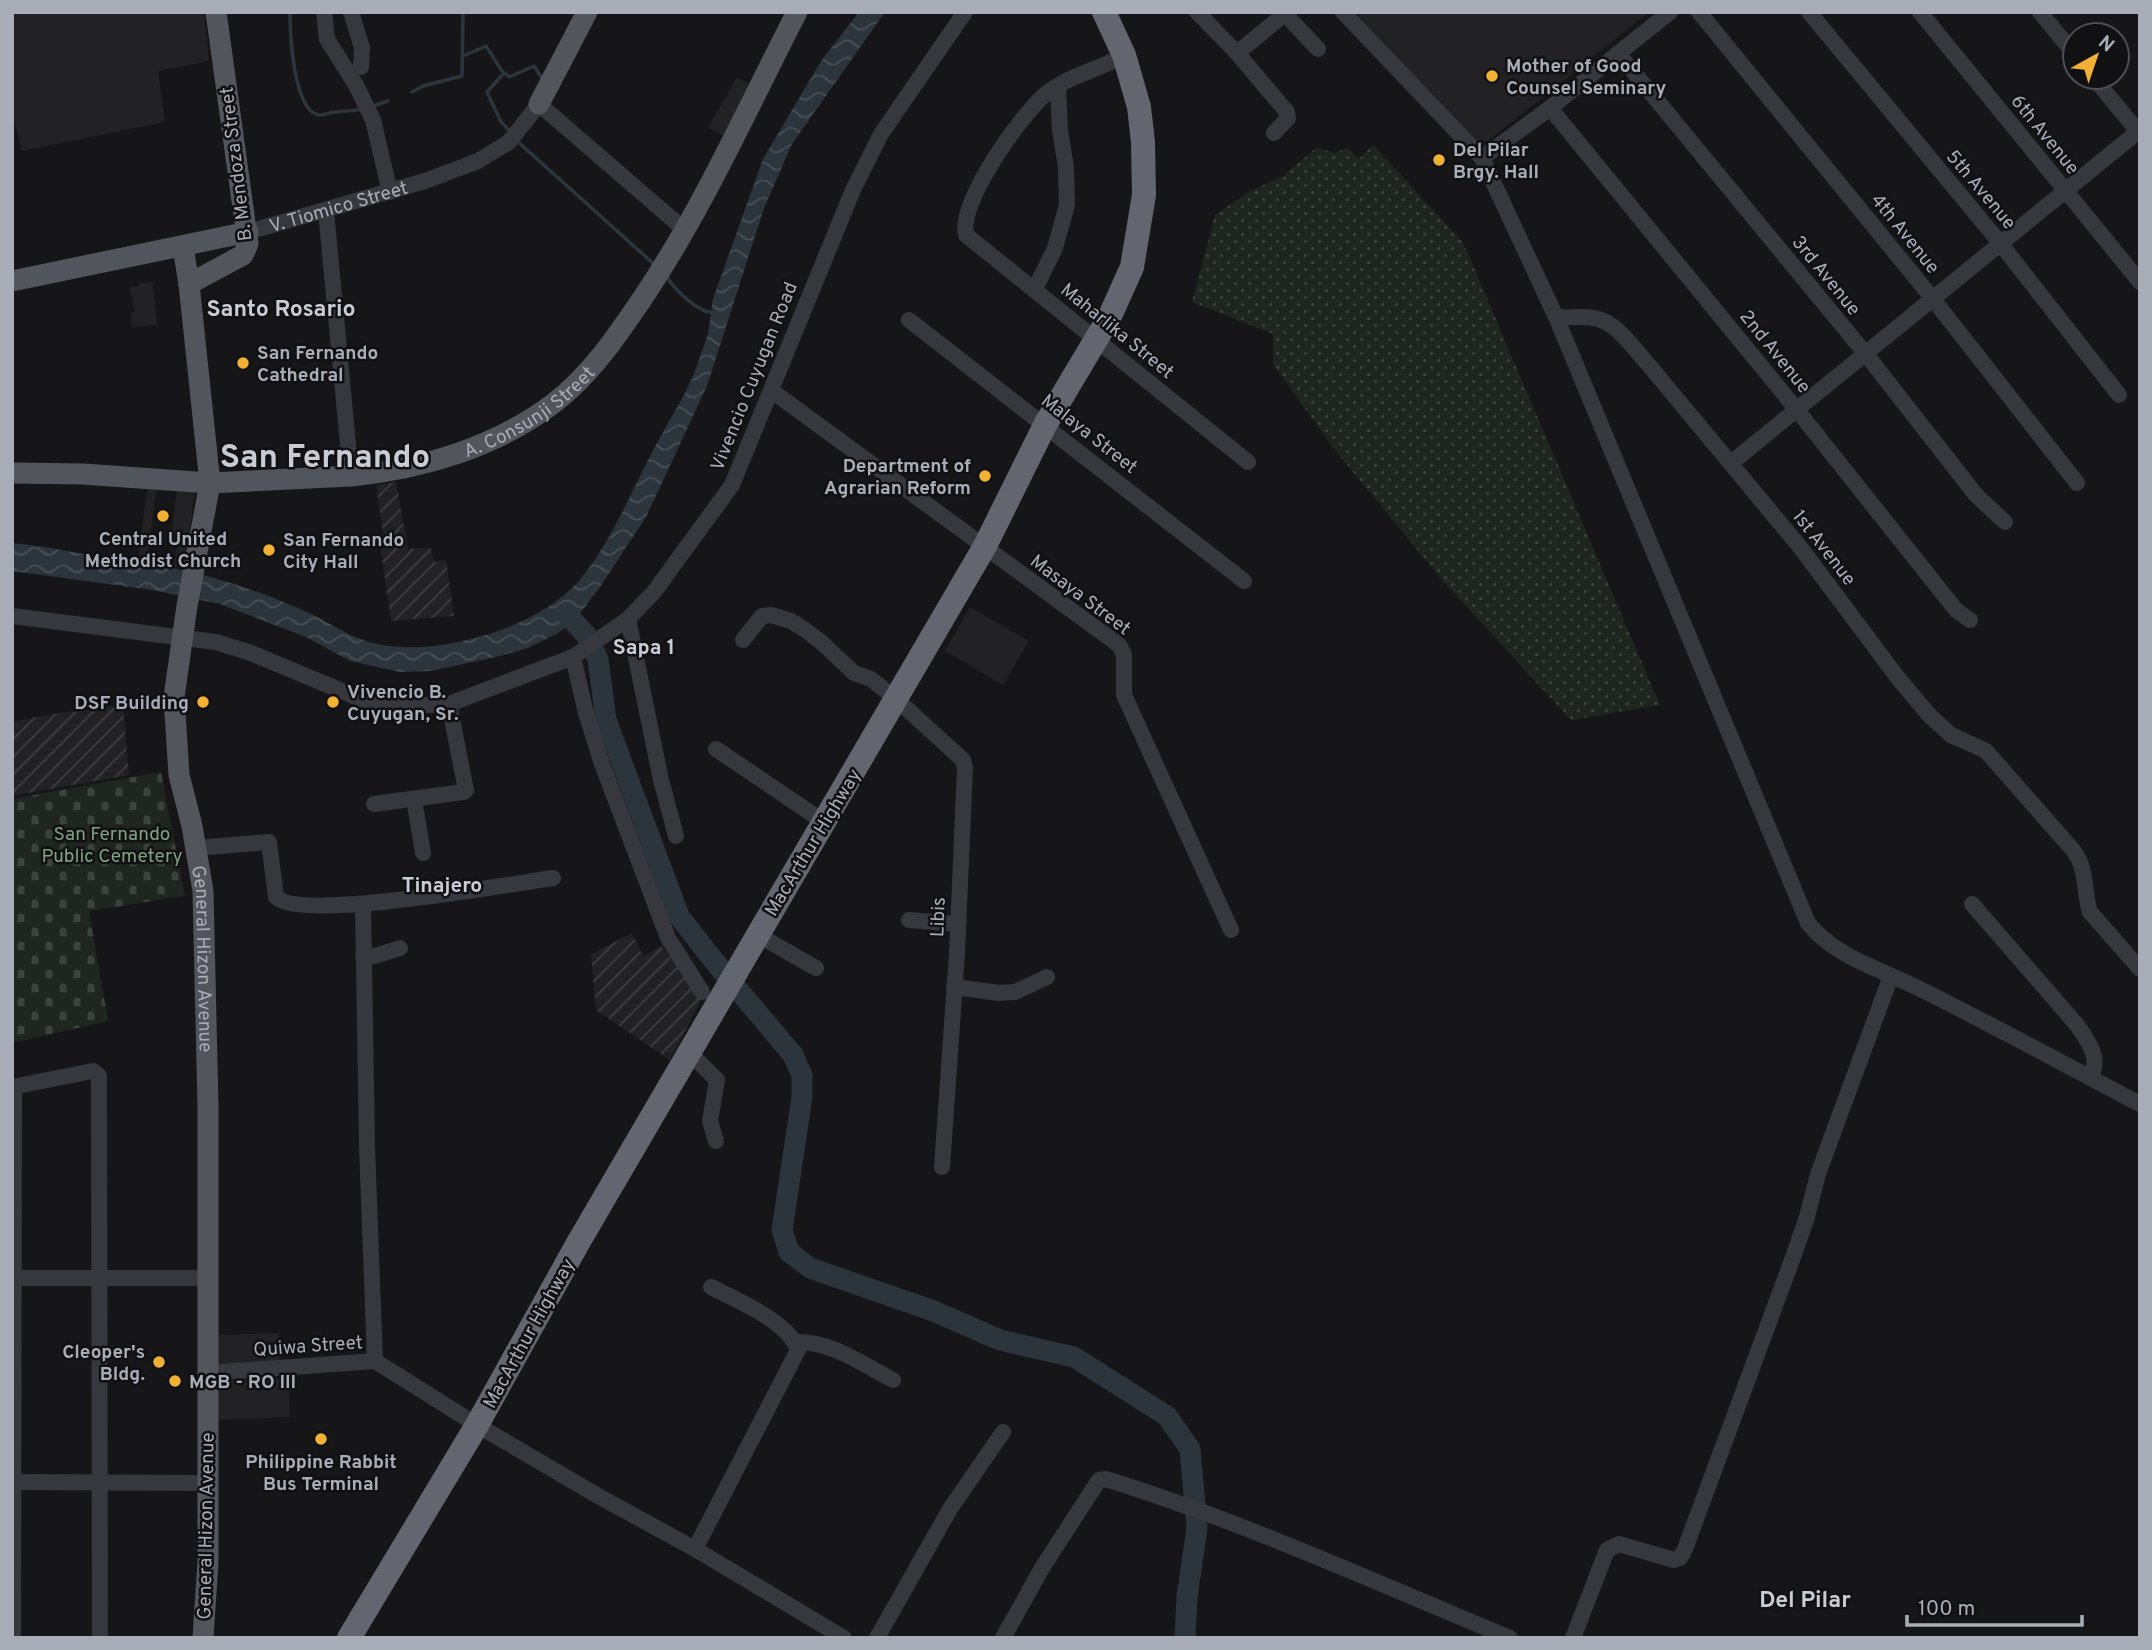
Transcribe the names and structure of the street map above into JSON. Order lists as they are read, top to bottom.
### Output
{
  "streets": {
    "highway": ["MacArthur Highway"],
    "main road": [
      "B. Mendoza Street",
      "V. Tiomico Street",
      "A. Consunji Street",
      "General Hizon Avenue"
    ],
    "street": [
      "6th Avenue",
      "5th Avenue",
      "4th Avenue",
      "3rd Avenue",
      "Maharlika Street",
      "2nd Avenue",
      "Vivencio Cuyugan Road",
      "Malaya Street",
      "1st Avenue",
      "Masaya Street",
      "Libis",
      "Quiwa Street"
    ]
  },
  "crossings": [
    ["B. Mendoza Street", "V. Tiomico Street"],
    ["B. Mendoza Street", "General Hizon Avenue"],
    ["V. Tiomico Street", "General Hizon Avenue"],
    ["Maharlika Street", "MacArthur Highway"],
    ["Vivencio Cuyugan Road", "Masaya Street"],
    ["Vivencio Cuyugan Road", "General Hizon Avenue"],
    ["A. Consunji Street", "General Hizon Avenue"],
    ["Malaya Street", "MacArthur Highway"],
    ["Masaya Street", "MacArthur Highway"],
    ["MacArthur Highway", "Libis"],
    ["MacArthur Highway", "Quiwa Street"],
    ["General Hizon Avenue", "Quiwa Street"]
  ],
  "districts": [
    "Santo Rosario",
    "San Fernando",
    "Sapa 1",
    "Tinajero",
    "Del Pilar"
  ],
  "parks": ["San Fernando Public Cemetery"],
  "places": [
    "Mother of Good Counsel Seminary",
    "Del Pilar Brgy. Hall",
    "San Fernando Cathedral",
    "Department of Agrarian Reform",
    "Central United Methodist Church",
    "San Fernando City Hall",
    "DSF Building",
    "Vivencio B. Cuyugan, Sr.",
    "Cleoper's Bldg.",
    "MGB - RO III",
    "Philippine Rabbit Bus Terminal"
  ],
  "scale_bar": "100 m",
  "north": "top right"
}
